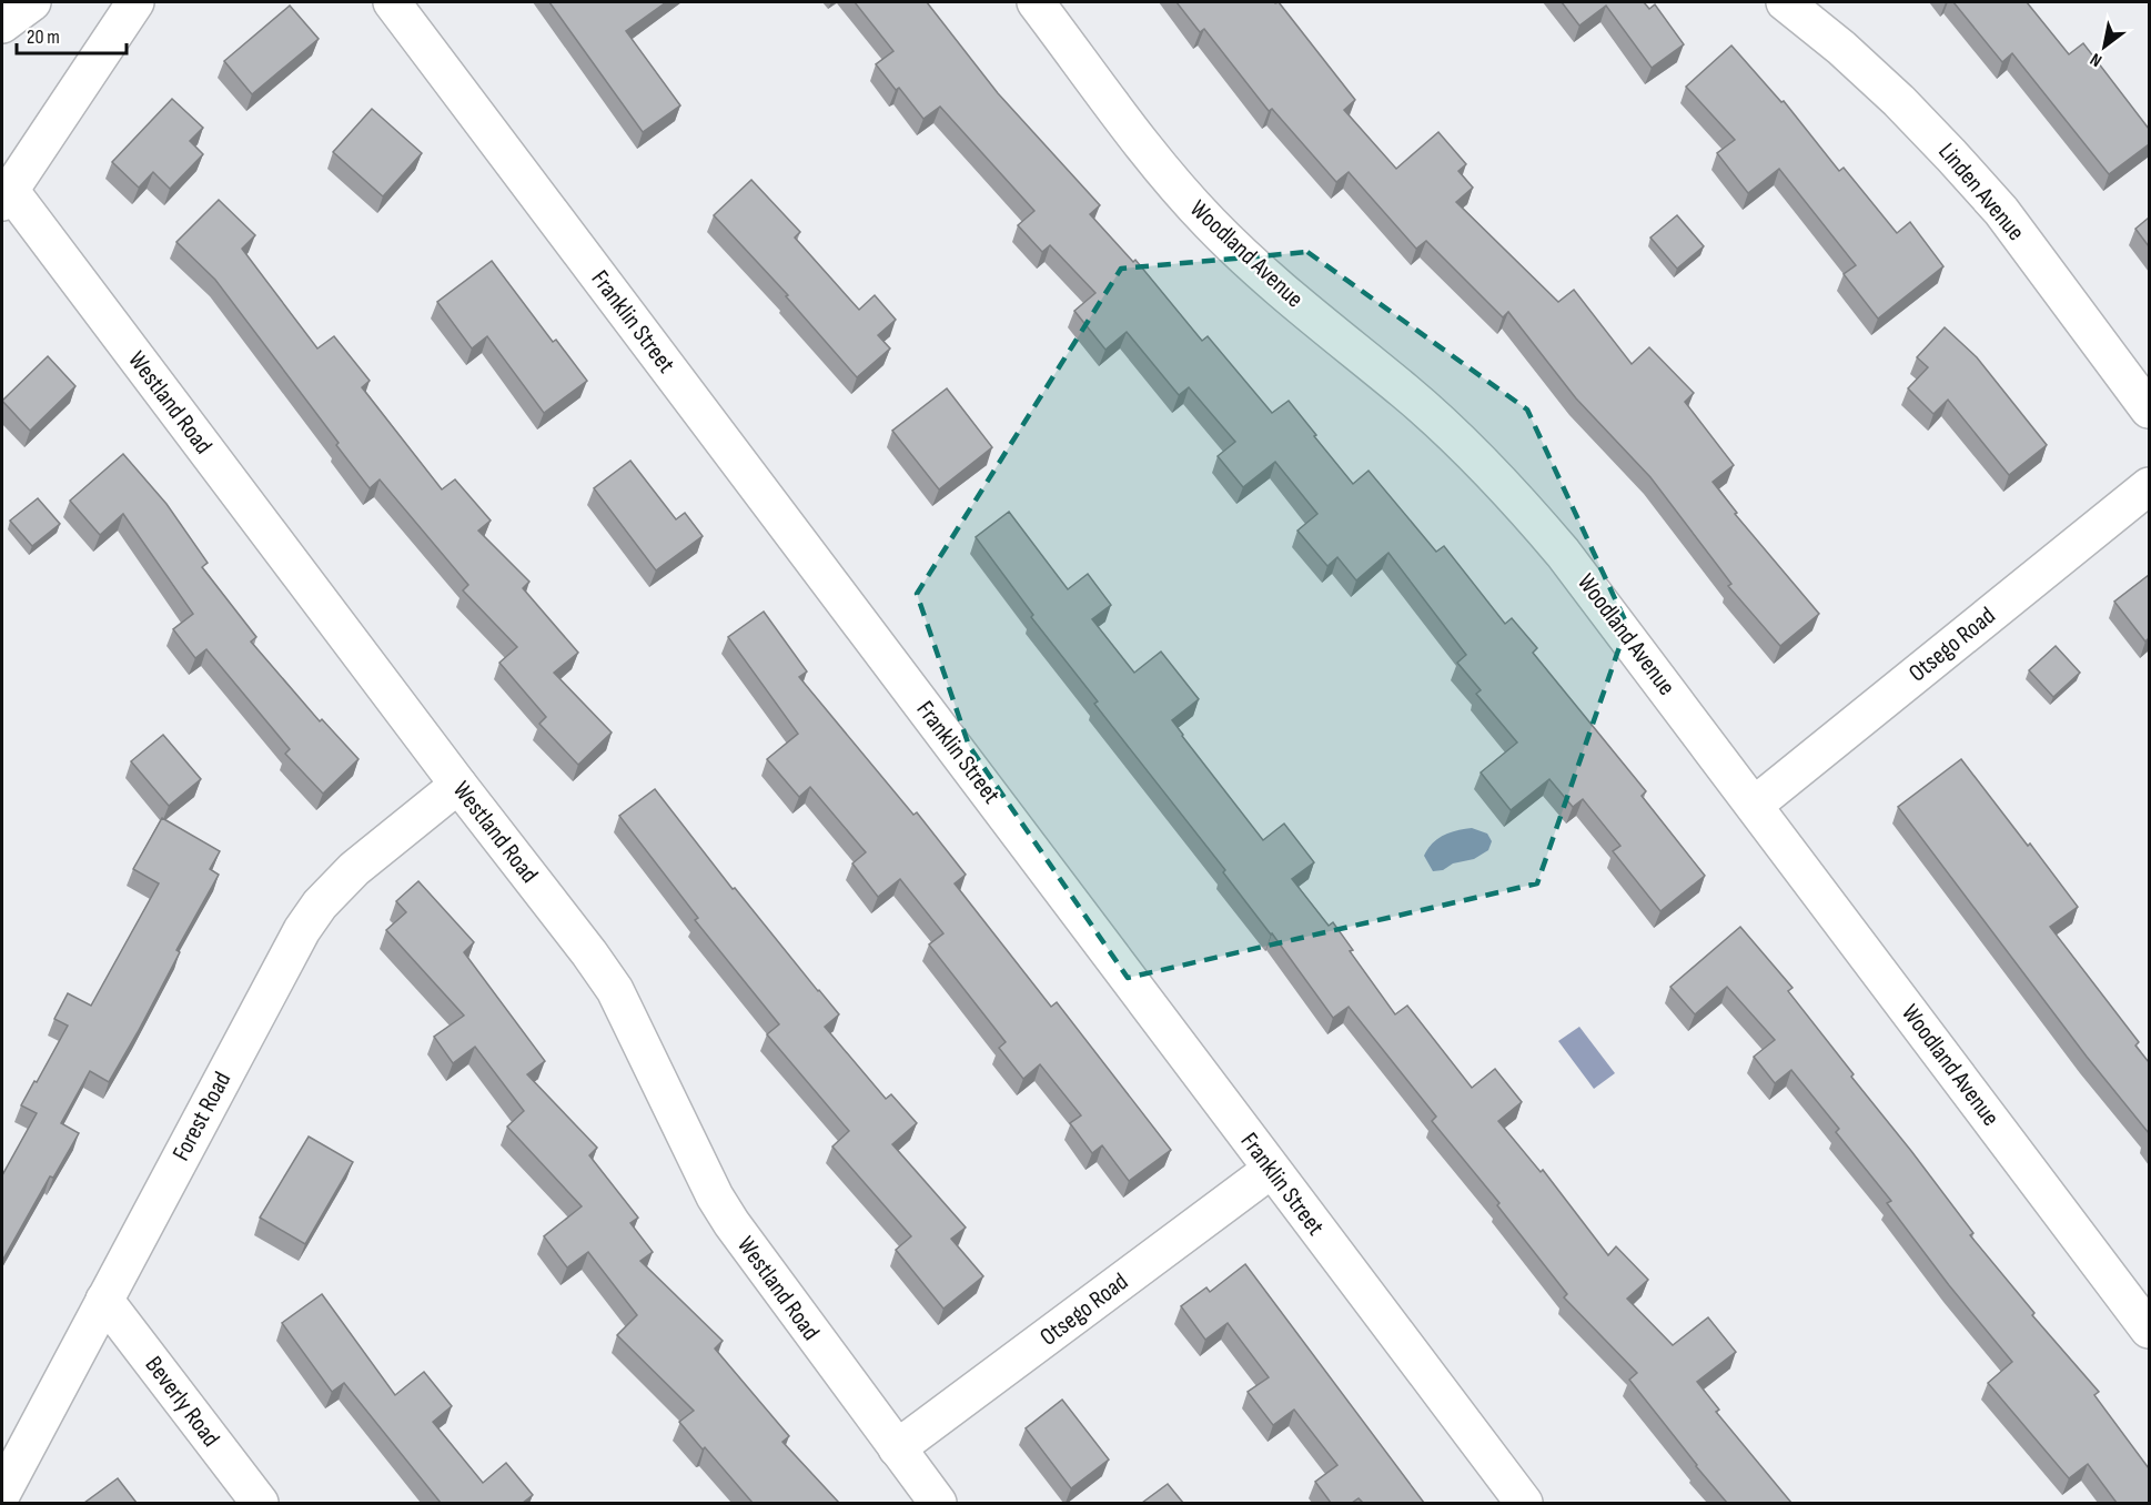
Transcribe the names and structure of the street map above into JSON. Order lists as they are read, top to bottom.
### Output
{
  "streets": {
    "street": [
      "Linden Avenue",
      "Woodland Avenue",
      "Franklin Street",
      "Westland Road",
      "Otsego Road",
      "Forest Road",
      "Beverly Road"
    ]
  },
  "crossings": [
    ["Woodland Avenue", "Otsego Road"],
    ["Franklin Street", "Otsego Road"],
    ["Westland Road", "Otsego Road"],
    ["Westland Road", "Forest Road"],
    ["Forest Road", "Beverly Road"]
  ],
  "scale_bar": "20 m",
  "north": "bottom left"
}
